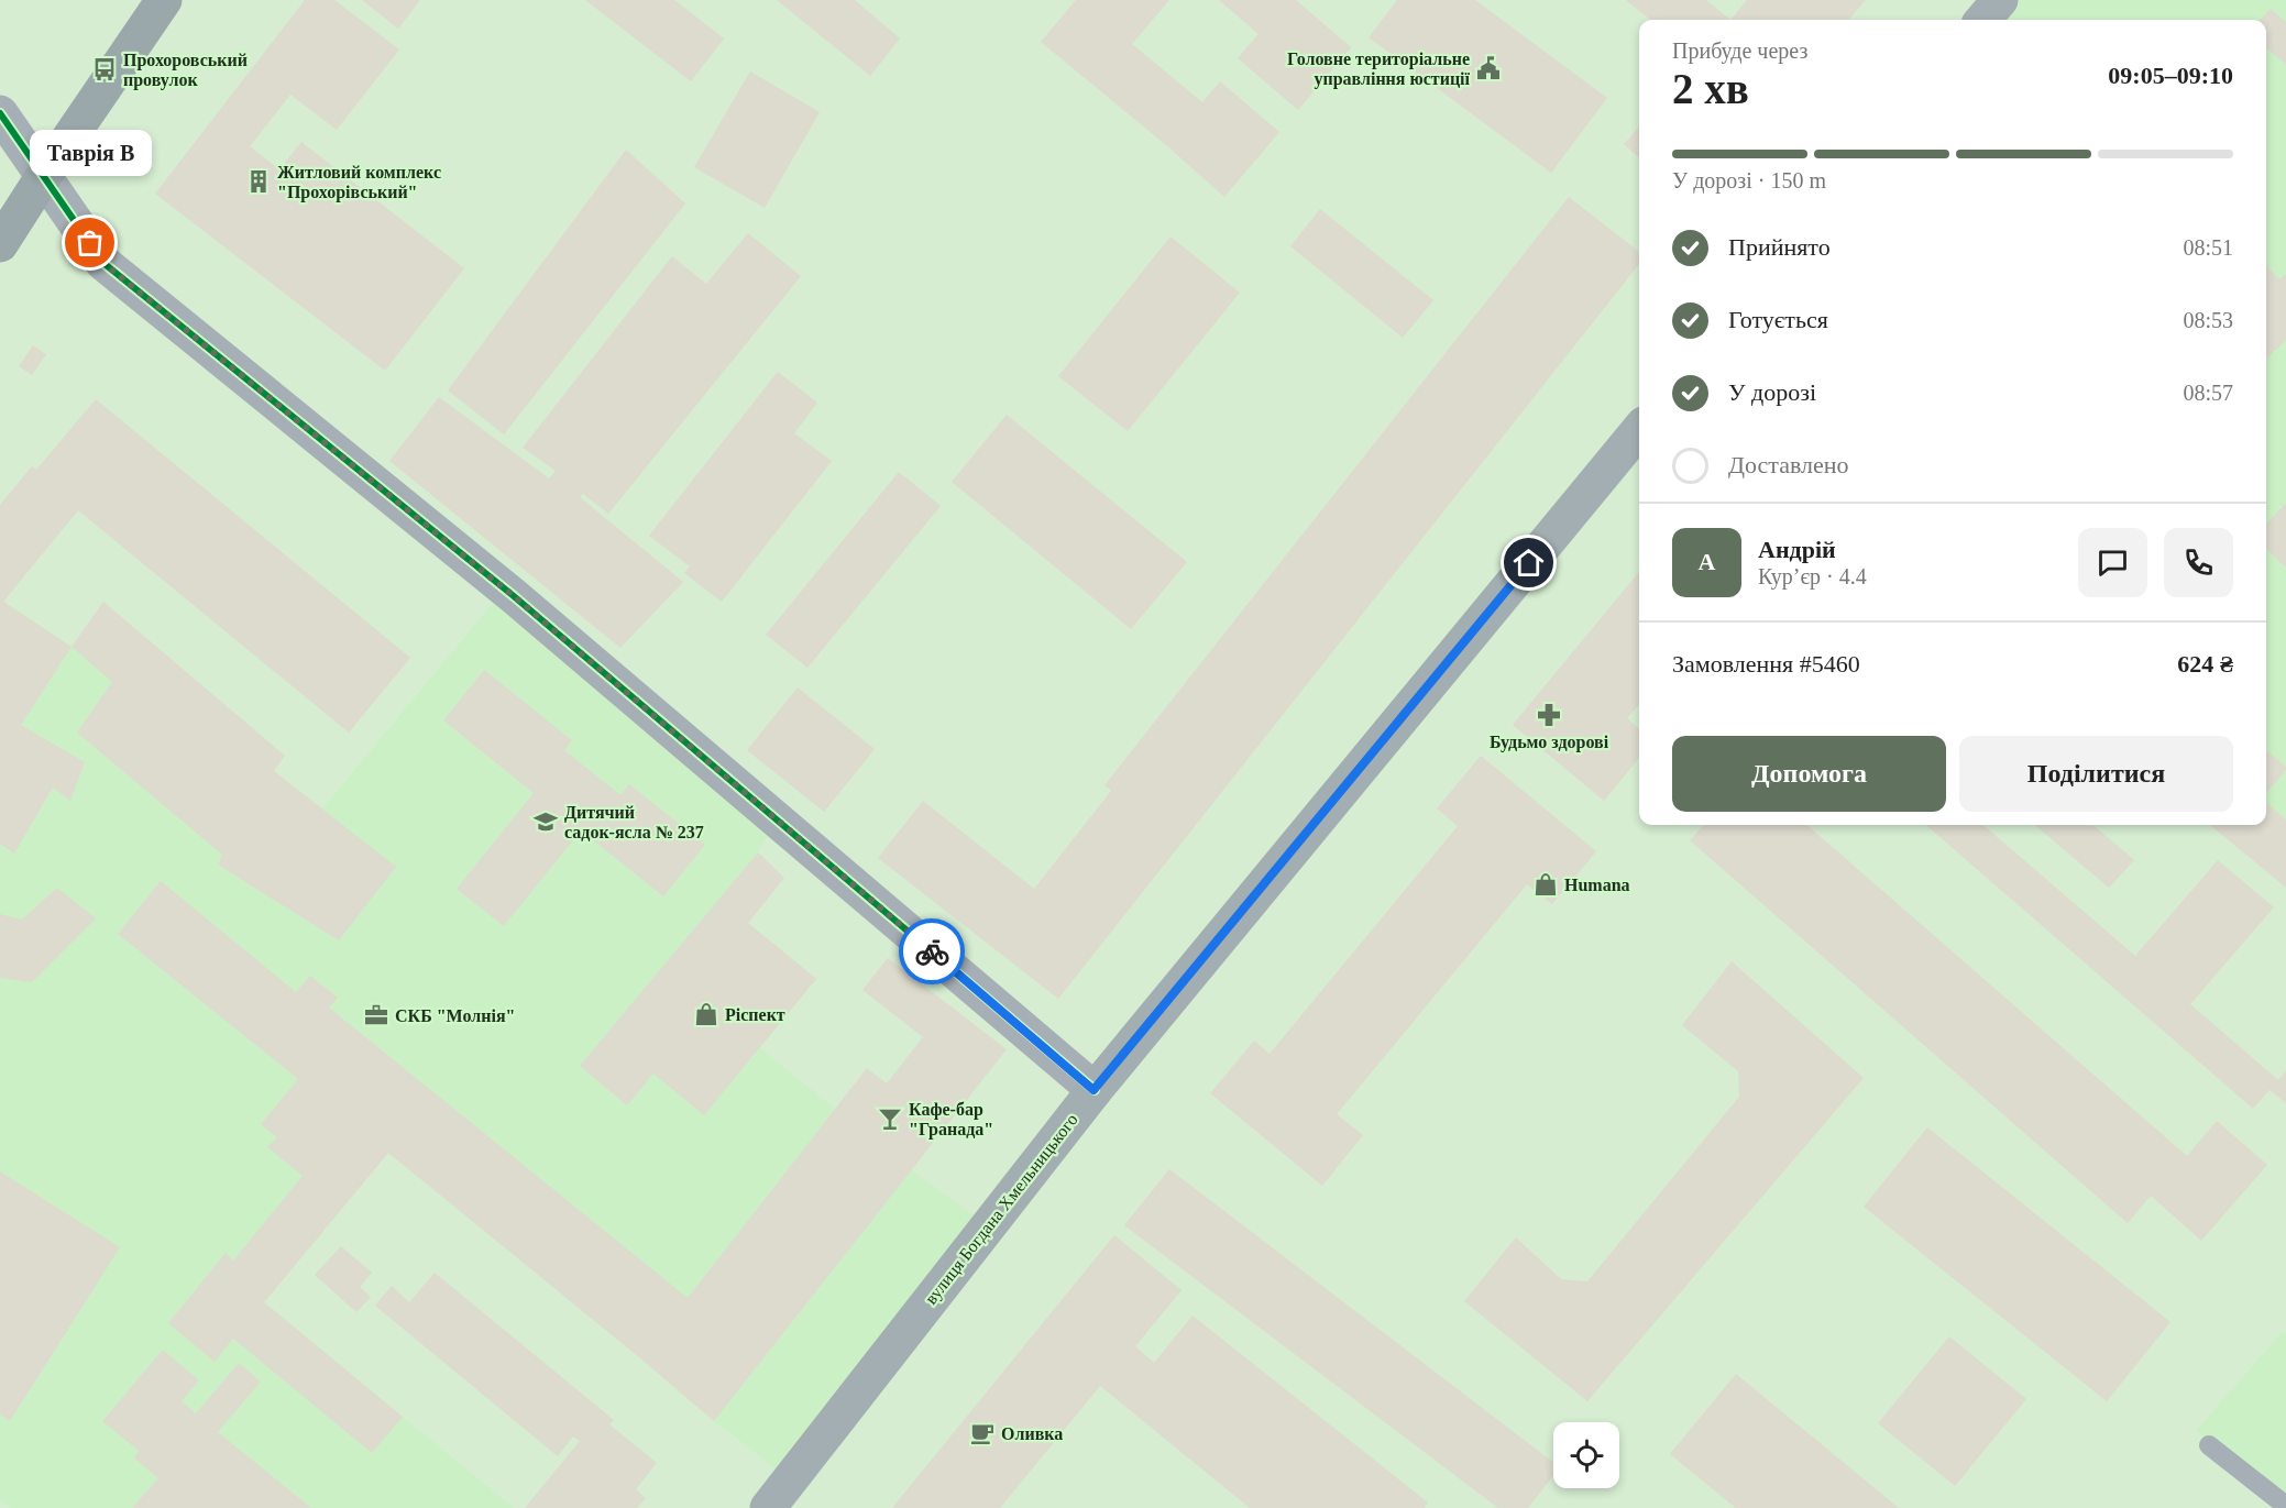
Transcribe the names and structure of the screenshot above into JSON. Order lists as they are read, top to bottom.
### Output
{
  "streets": {
    "main road": ["вулиця Богдана Хмельницького"]
  },
  "places": {
    "public building": ["Головне територіальне управління юстиції"],
    "bus stop": ["Прохоровський провулок"],
    "building": ["Житловий комплекс \"Прохорівський\""],
    "other": ["Таврія В"],
    "pharmacy": ["Будьмо здорові"],
    "school or university": ["Дитячий садок-ясла № 237"],
    "shop": ["Humana", "Ріспект"],
    "office": ["СКБ \"Молнія\""],
    "bar": ["Кафе-бар \"Гранада\""],
    "cafe": ["Оливка"]
  },
  "page": {
    "heading": ["2 хв", "Прибуде через", "09:05–09:10"],
    "panel": [
      "Андрій",
      "Кур’єр · 4.4",
      "Замовлення #5460",
      "624 ₴"
    ],
    "bubble": "Таврія В",
    "bar": "У дорозі · 150 m",
    "list": [
      ["Прийнято", "08:51"],
      ["Готується", "08:53"],
      ["У дорозі", "08:57"],
      "Доставлено"
    ],
    "round": "А",
    "buttons": ["Допомога", "Поділитися"]
  }
}
